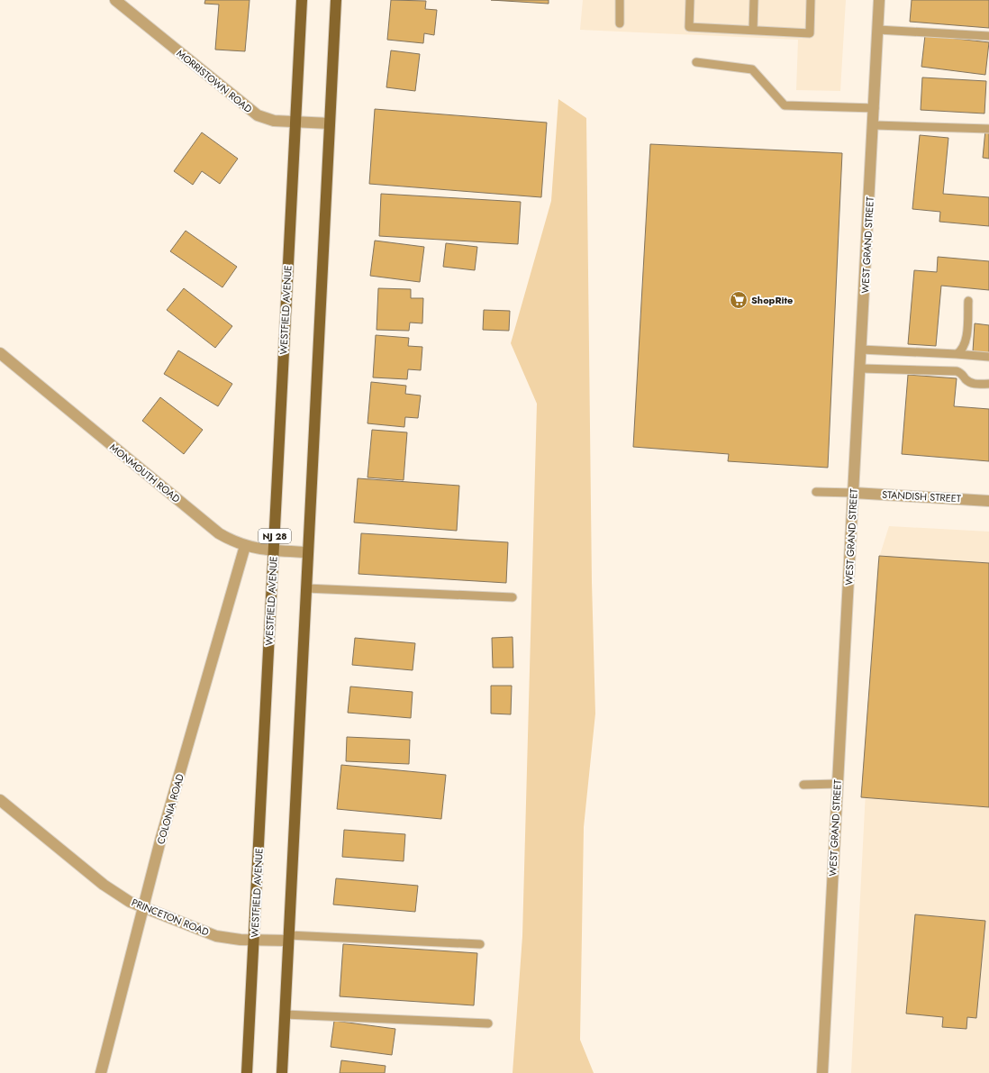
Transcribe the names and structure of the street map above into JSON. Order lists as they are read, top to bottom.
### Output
{
  "streets": {
    "main road": ["WESTFIELD AVENUE", "NJ 28"],
    "street": [
      "MORRISTOWN ROAD",
      "WEST GRAND STREET",
      "MONMOUTH ROAD",
      "STANDISH STREET",
      "COLONIA ROAD",
      "PRINCETON ROAD"
    ]
  },
  "crossings": [
    ["MORRISTOWN ROAD", "WESTFIELD AVENUE"],
    ["WEST GRAND STREET", "STANDISH STREET"],
    ["WESTFIELD AVENUE", "MONMOUTH ROAD"],
    ["WESTFIELD AVENUE", "PRINCETON ROAD"],
    ["MONMOUTH ROAD", "COLONIA ROAD"],
    ["COLONIA ROAD", "PRINCETON ROAD"]
  ],
  "places": {
    "supermarket": ["ShopRite"]
  }
}
